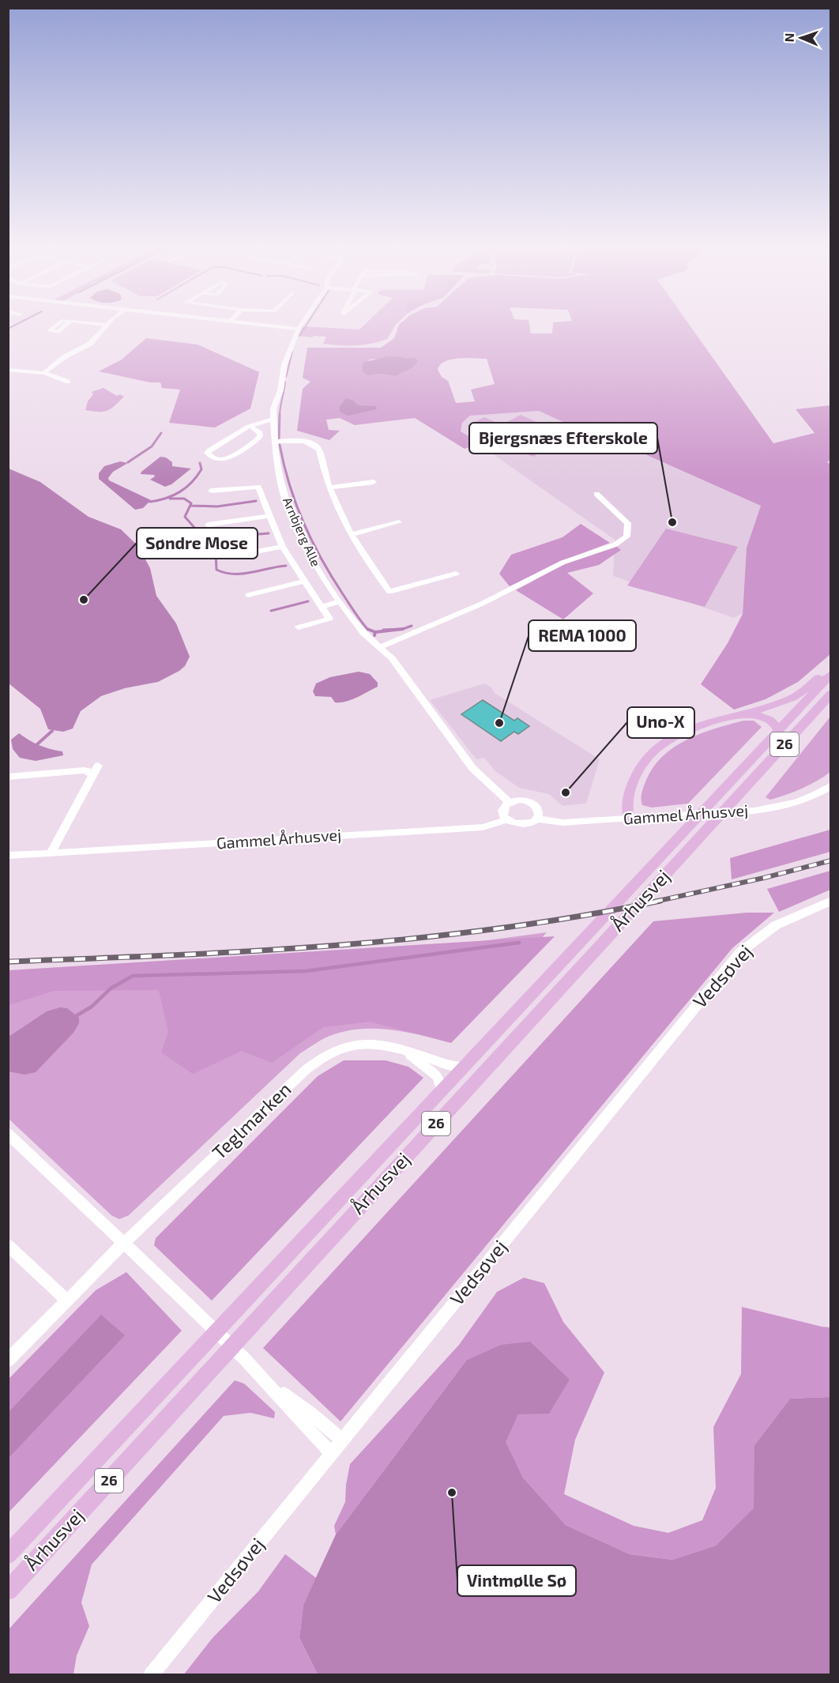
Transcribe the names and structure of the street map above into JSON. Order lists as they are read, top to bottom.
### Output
{
  "streets": {
    "main road": ["26", "Århusvej"],
    "street": [
      "Arnbjerg Alle",
      "Gammel Århusvej",
      "Vedsøvej",
      "Teglmarken"
    ]
  },
  "crossings": [
    ["Arnbjerg Alle", "Gammel Århusvej"],
    ["Århusvej", "Teglmarken"]
  ],
  "places": [
    "Bjergsnæs Efterskole",
    "Søndre Mose",
    "REMA 1000",
    "Uno-X",
    "Vintmølle Sø"
  ],
  "north": "left"
}
